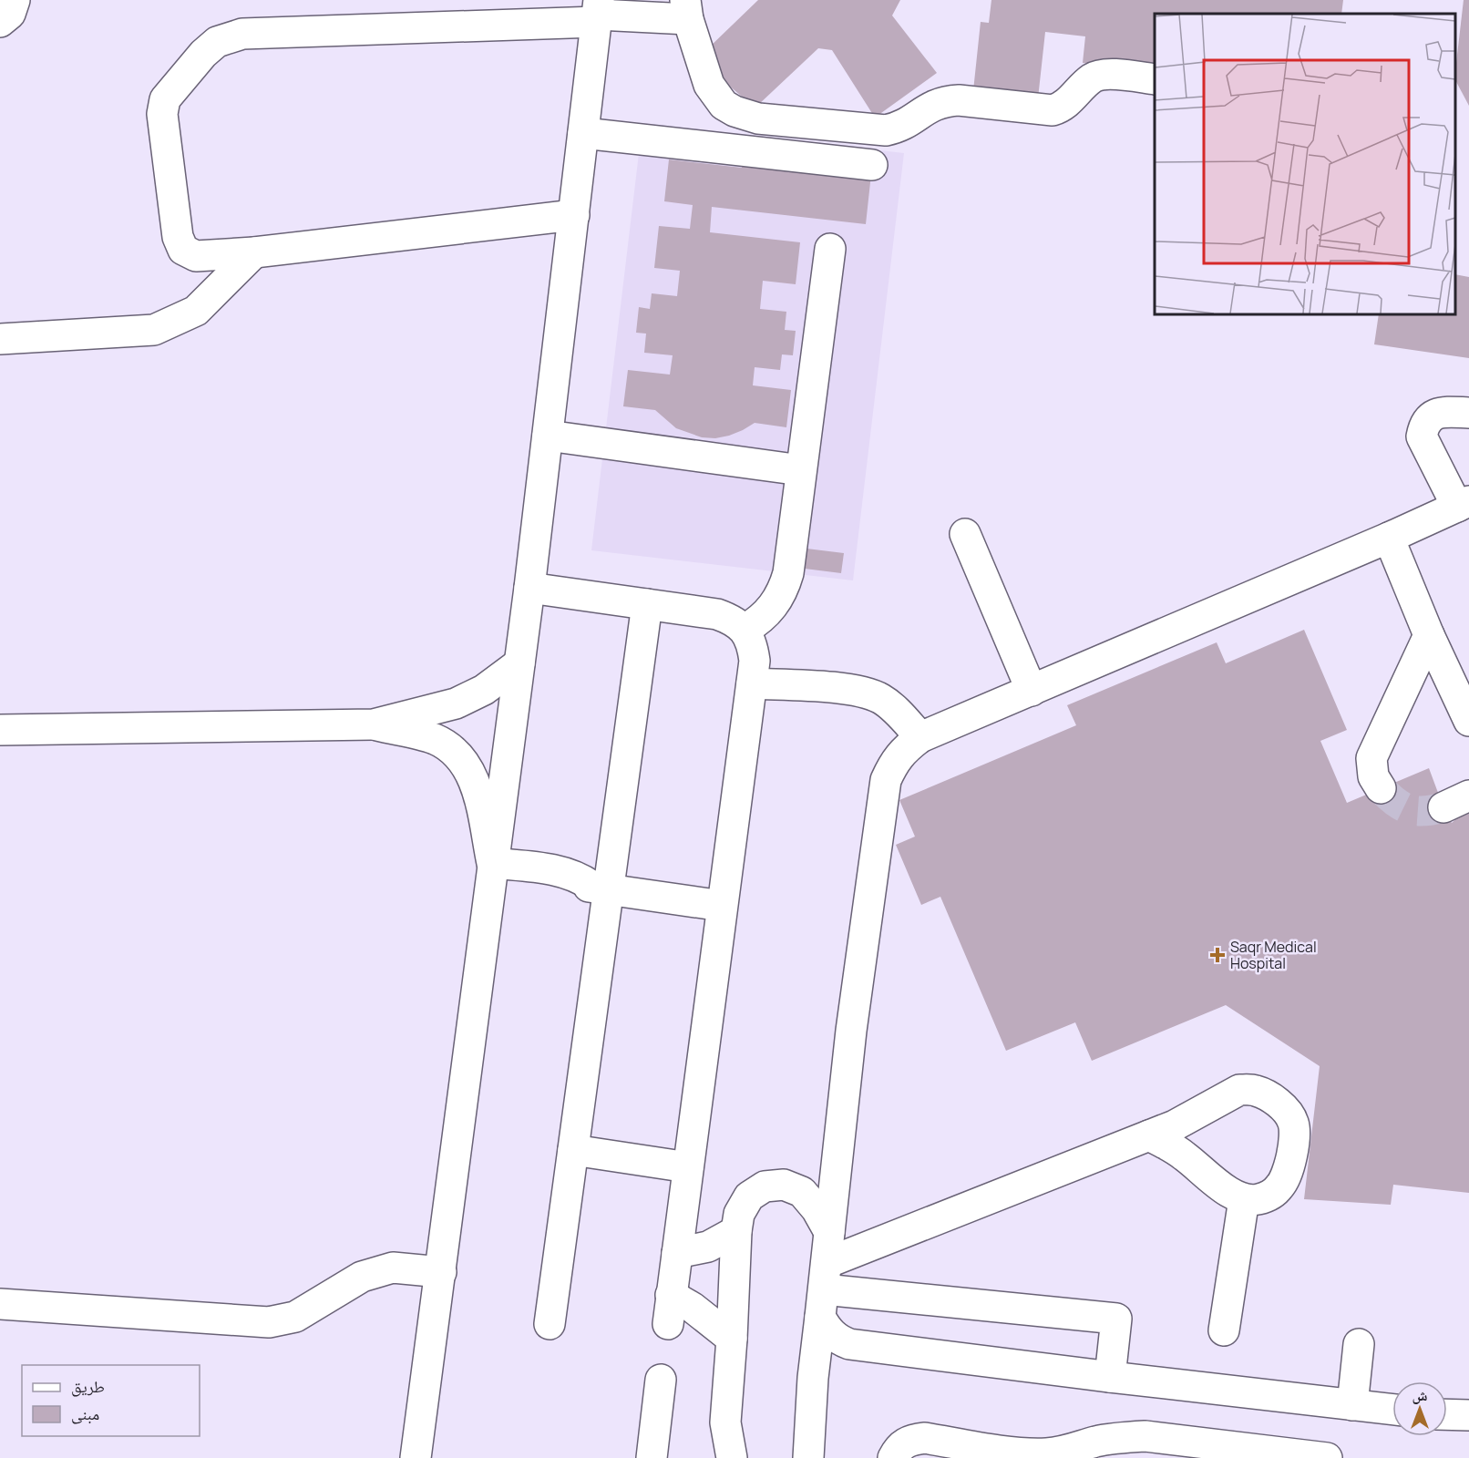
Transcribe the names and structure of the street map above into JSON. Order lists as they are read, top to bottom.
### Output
{
  "places": {
    "health": ["Saqr Medical Hospital"]
  },
  "legend": ["طريق", "مبنى"],
  "north": "top"
}
